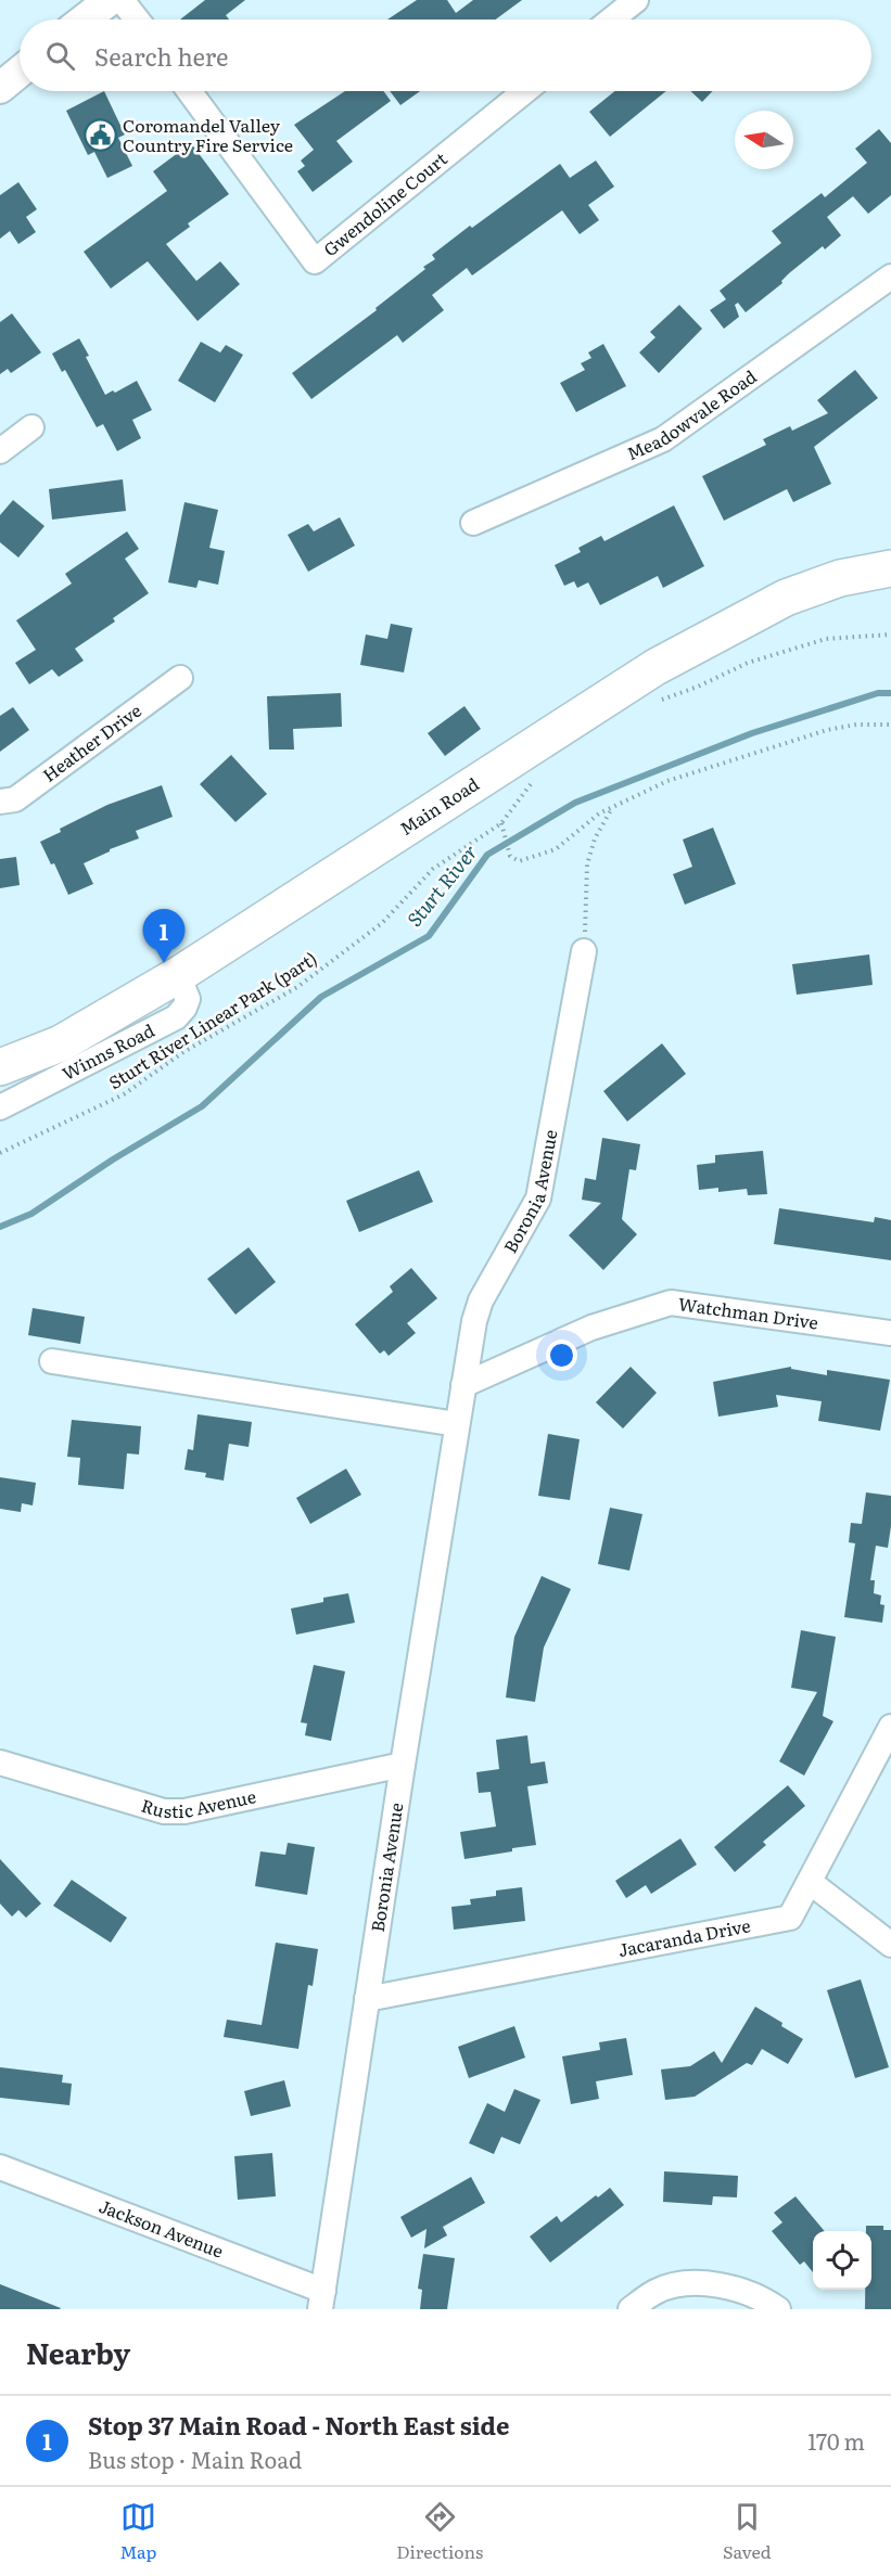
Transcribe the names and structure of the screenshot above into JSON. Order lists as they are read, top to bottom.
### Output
{
  "streets": {
    "main road": ["Main Road"],
    "street": [
      "Gwendoline Court",
      "Meadowvale Road",
      "Heather Drive",
      "Winns Road",
      "Boronia Avenue",
      "Watchman Drive",
      "Rustic Avenue",
      "Jacaranda Drive",
      "Jackson Avenue"
    ],
    "path": ["Sturt River Linear Park (part)"]
  },
  "crossings": [
    ["Main Road", "Winns Road"],
    ["Boronia Avenue", "Watchman Drive"],
    ["Boronia Avenue", "Rustic Avenue"],
    ["Boronia Avenue", "Jacaranda Drive"],
    ["Boronia Avenue", "Jackson Avenue"]
  ],
  "water": ["Sturt River"],
  "places": {
    "public building": ["Coromandel Valley Country Fire Service"]
  },
  "north": "left",
  "page": {
    "search": "Search here",
    "pins": "1",
    "heading": "Nearby",
    "list": [
      {
        "mark": "1",
        "name": "Stop 37 Main Road - North East side",
        "note": "Bus stop · Main Road",
        "value": "170 m"
      }
    ],
    "nav": ["Map", "Directions", "Saved"]
  }
}
